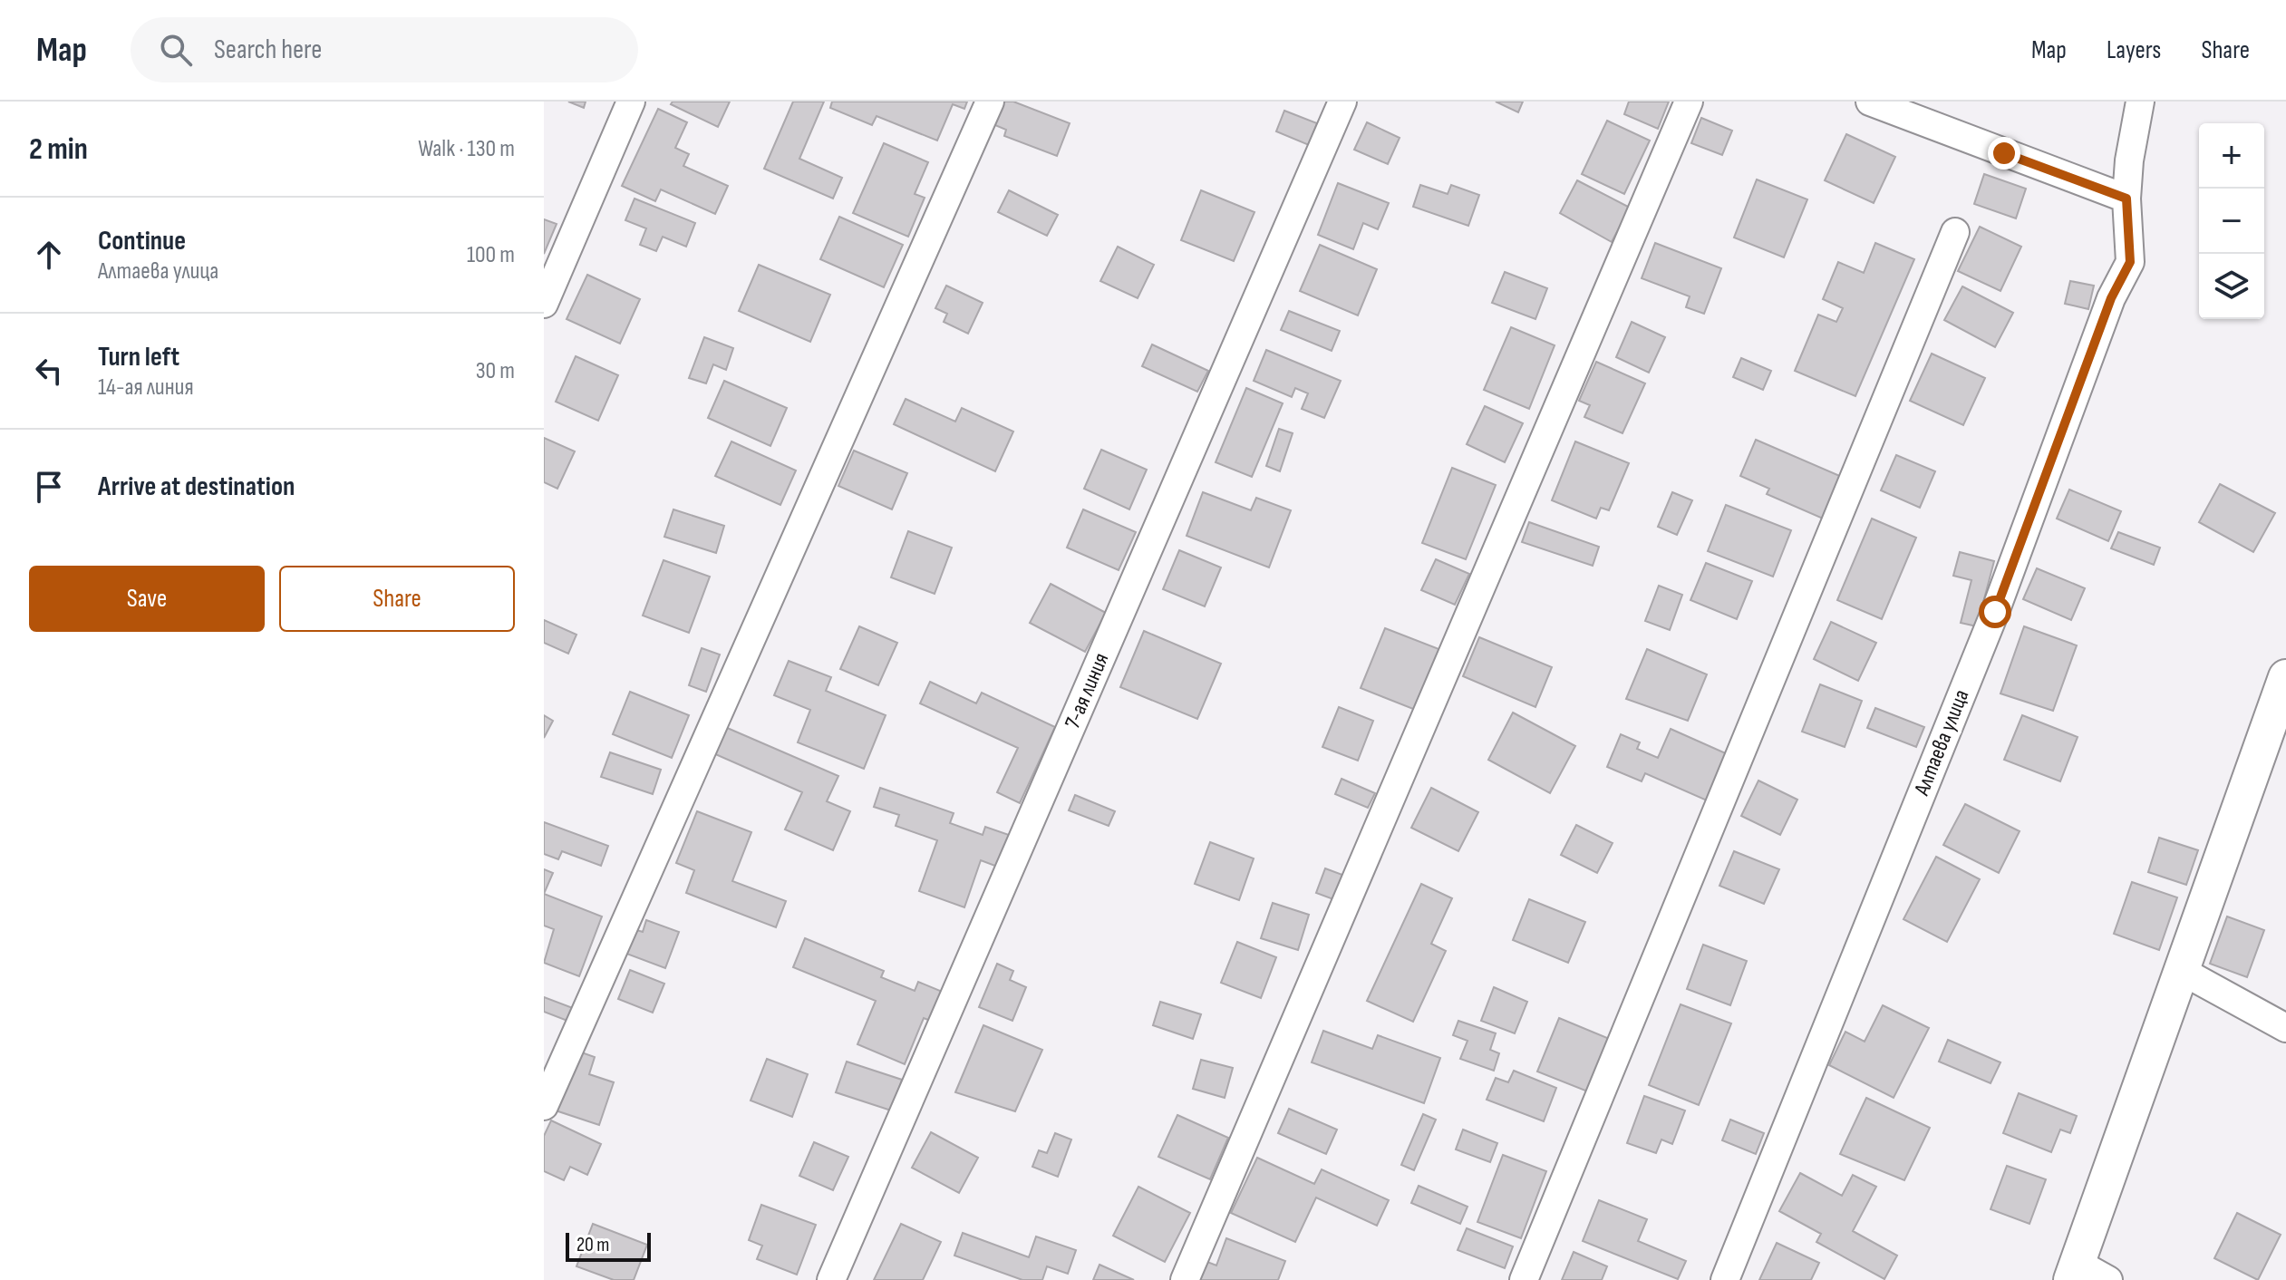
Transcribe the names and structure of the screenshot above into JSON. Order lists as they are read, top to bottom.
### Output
{
  "streets": {
    "street": ["7-ая линия", "Алтаева улица"]
  },
  "scale_bar": "20 m",
  "page": {
    "header": "Map",
    "search": "Search here",
    "nav": ["Map", "Layers", "Share"],
    "heading": ["2 min", "Walk · 130 m"],
    "map_buttons": ["+", "−"],
    "list": [
      ["Continue", "Алтаева улица", "100 m"],
      ["Turn left", "14-ая линия", "30 m"],
      "Arrive at destination"
    ],
    "buttons": ["Save", "Share"],
    "scale": "20 m"
  }
}
